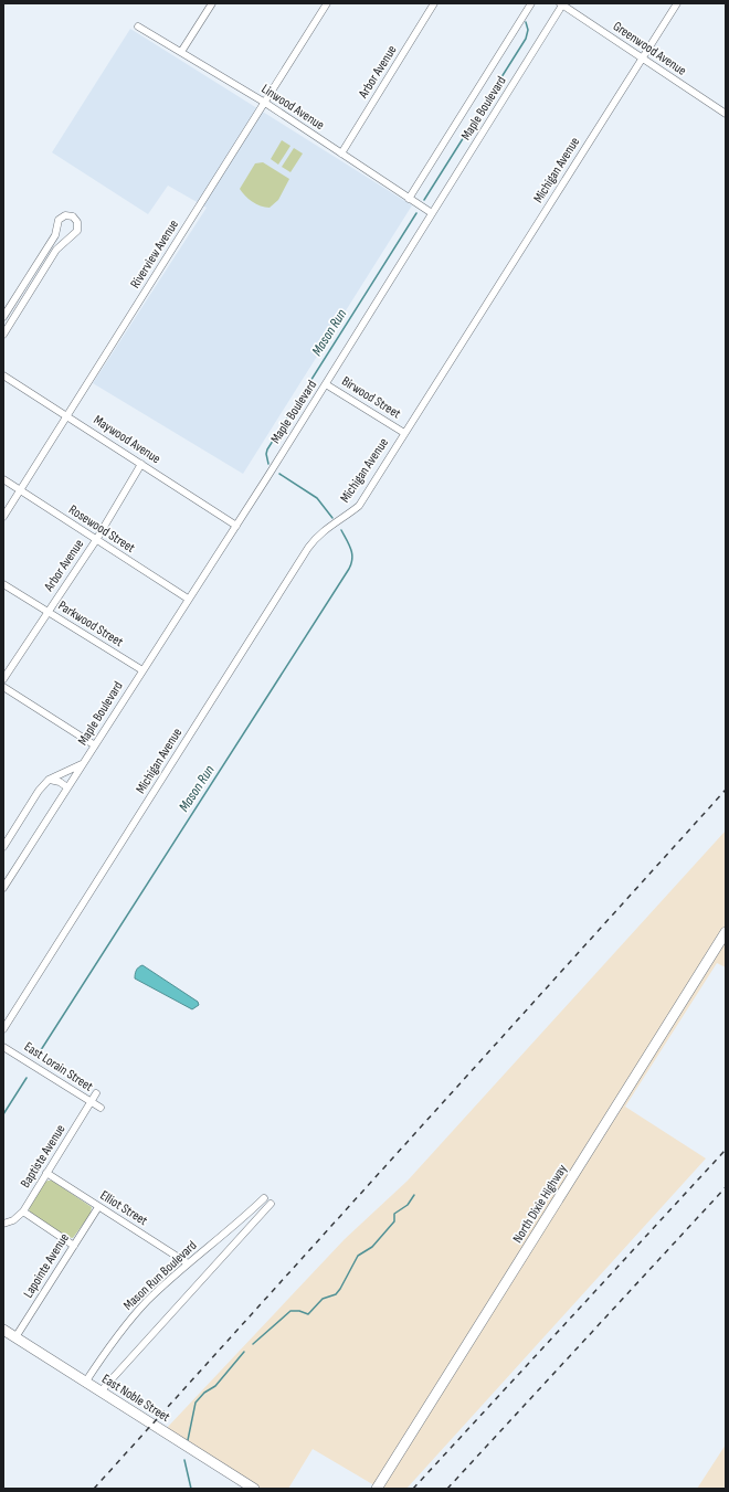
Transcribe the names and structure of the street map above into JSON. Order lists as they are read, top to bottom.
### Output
{
  "streets": {
    "main road": ["North Dixie Highway", "East Noble Street"],
    "street": [
      "Greenwood Avenue",
      "Arbor Avenue",
      "Linwood Avenue",
      "Maple Boulevard",
      "Michigan Avenue",
      "Riverview Avenue",
      "Birwood Street",
      "Maywood Avenue",
      "Rosewood Street",
      "Parkwood Street",
      "East Lorain Street",
      "Baptiste Avenue",
      "Elliot Street",
      "Lapointe Avenue",
      "Mason Run Boulevard"
    ]
  },
  "crossings": [
    ["Greenwood Avenue", "Maple Boulevard"],
    ["Greenwood Avenue", "Michigan Avenue"],
    ["Arbor Avenue", "Linwood Avenue"],
    ["Arbor Avenue", "Maywood Avenue"],
    ["Arbor Avenue", "Rosewood Street"],
    ["Arbor Avenue", "Parkwood Street"],
    ["Linwood Avenue", "Maple Boulevard"],
    ["Linwood Avenue", "Riverview Avenue"],
    ["Maple Boulevard", "Birwood Street"],
    ["Maple Boulevard", "Maywood Avenue"],
    ["Maple Boulevard", "Rosewood Street"],
    ["Maple Boulevard", "Parkwood Street"],
    ["Michigan Avenue", "Birwood Street"],
    ["Riverview Avenue", "Maywood Avenue"],
    ["Riverview Avenue", "Rosewood Street"],
    ["East Lorain Street", "Baptiste Avenue"],
    ["Baptiste Avenue", "Elliot Street"],
    ["Elliot Street", "Lapointe Avenue"],
    ["Elliot Street", "Mason Run Boulevard"],
    ["Lapointe Avenue", "East Noble Street"],
    ["Mason Run Boulevard", "East Noble Street"]
  ],
  "water": ["Mason Run"]
}
